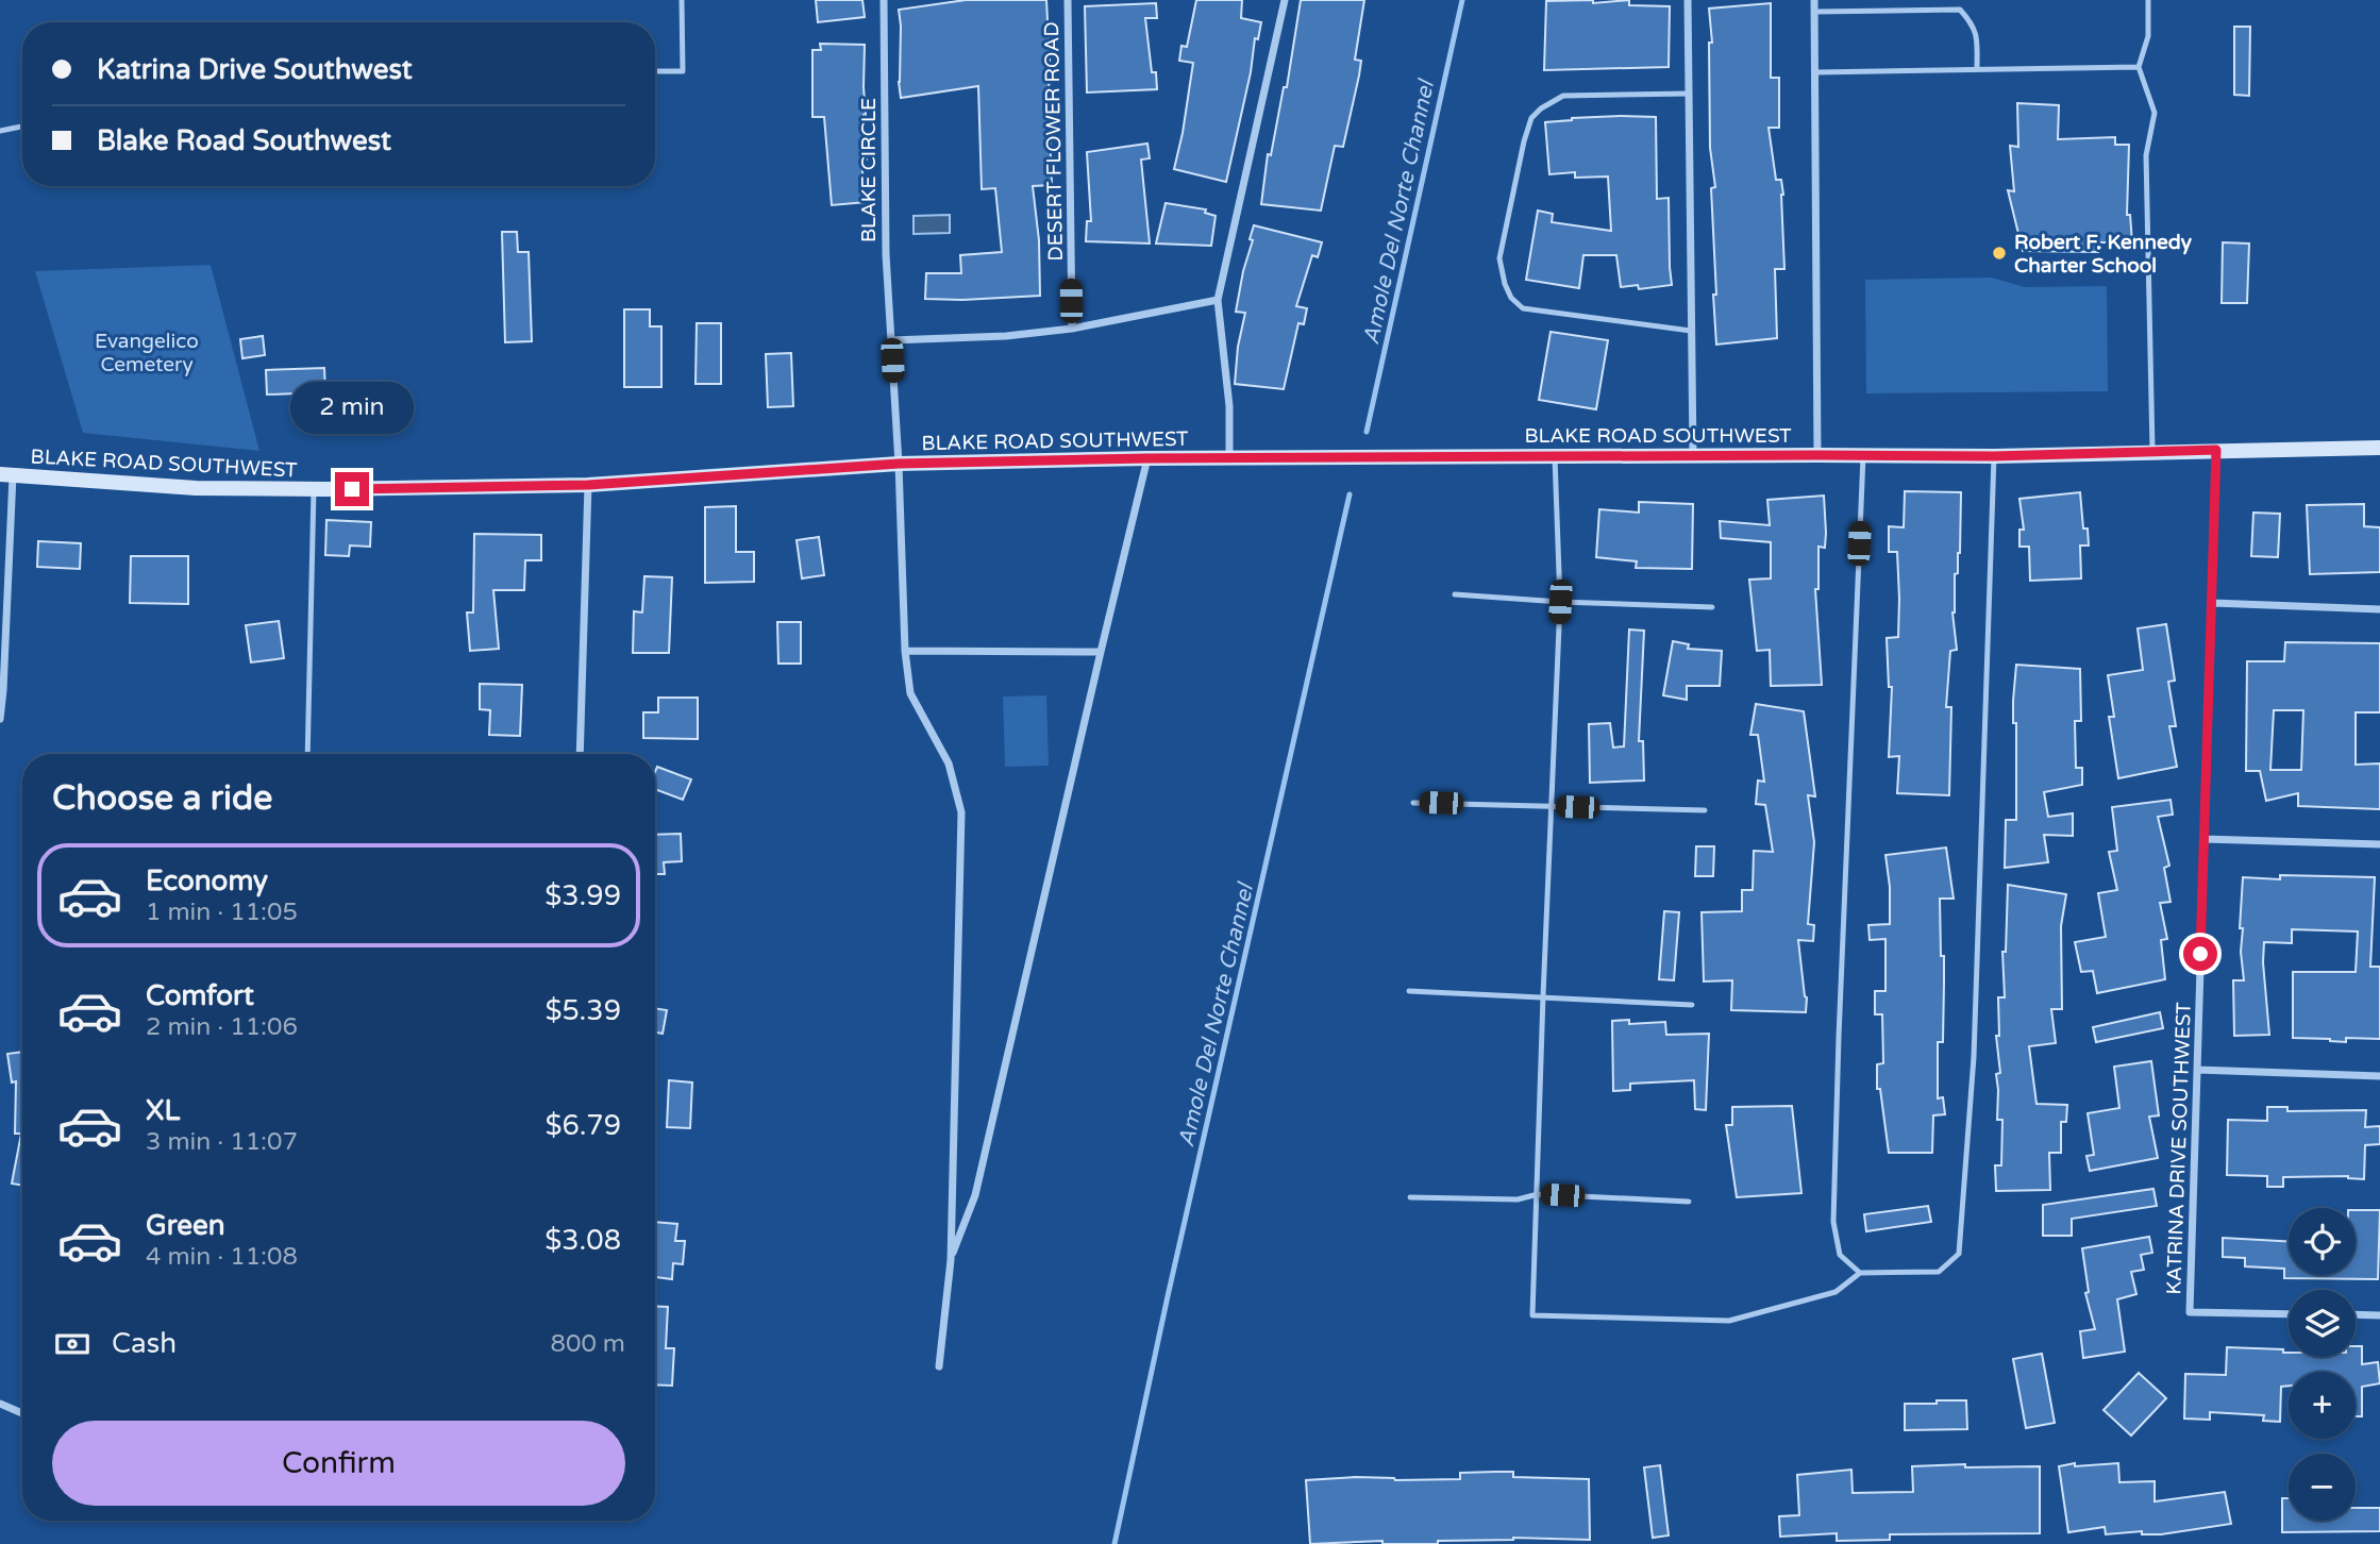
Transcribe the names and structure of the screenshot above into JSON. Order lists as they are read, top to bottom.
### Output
{
  "streets": {
    "main road": ["BLAKE ROAD SOUTHWEST"],
    "street": ["DESERT FLOWER ROAD", "BLAKE CIRCLE", "KATRINA DRIVE SOUTHWEST"]
  },
  "crossings": [
    ["BLAKE CIRCLE", "BLAKE ROAD SOUTHWEST"],
    ["BLAKE ROAD SOUTHWEST", "KATRINA DRIVE SOUTHWEST"]
  ],
  "water": ["Amole Del Norte Channel"],
  "parks": ["Evangelico Cemetery"],
  "places": ["Robert F. Kennedy Charter School"],
  "page": {
    "banner": ["Katrina Drive Southwest", "Blake Road Southwest"],
    "bubble": "2 min",
    "heading": "Choose a ride",
    "list": [
      {
        "name": "Economy",
        "note": "1 min · 11:05",
        "value": "$3.99"
      },
      {
        "name": "Comfort",
        "note": "2 min · 11:06",
        "value": "$5.39"
      },
      {
        "name": "XL",
        "note": "3 min · 11:07",
        "value": "$6.79"
      },
      {
        "name": "Green",
        "note": "4 min · 11:08",
        "value": "$3.08"
      }
    ],
    "map_buttons": ["+", "−"],
    "pay": ["Cash", "800 m"],
    "buttons": "Confirm"
  }
}
